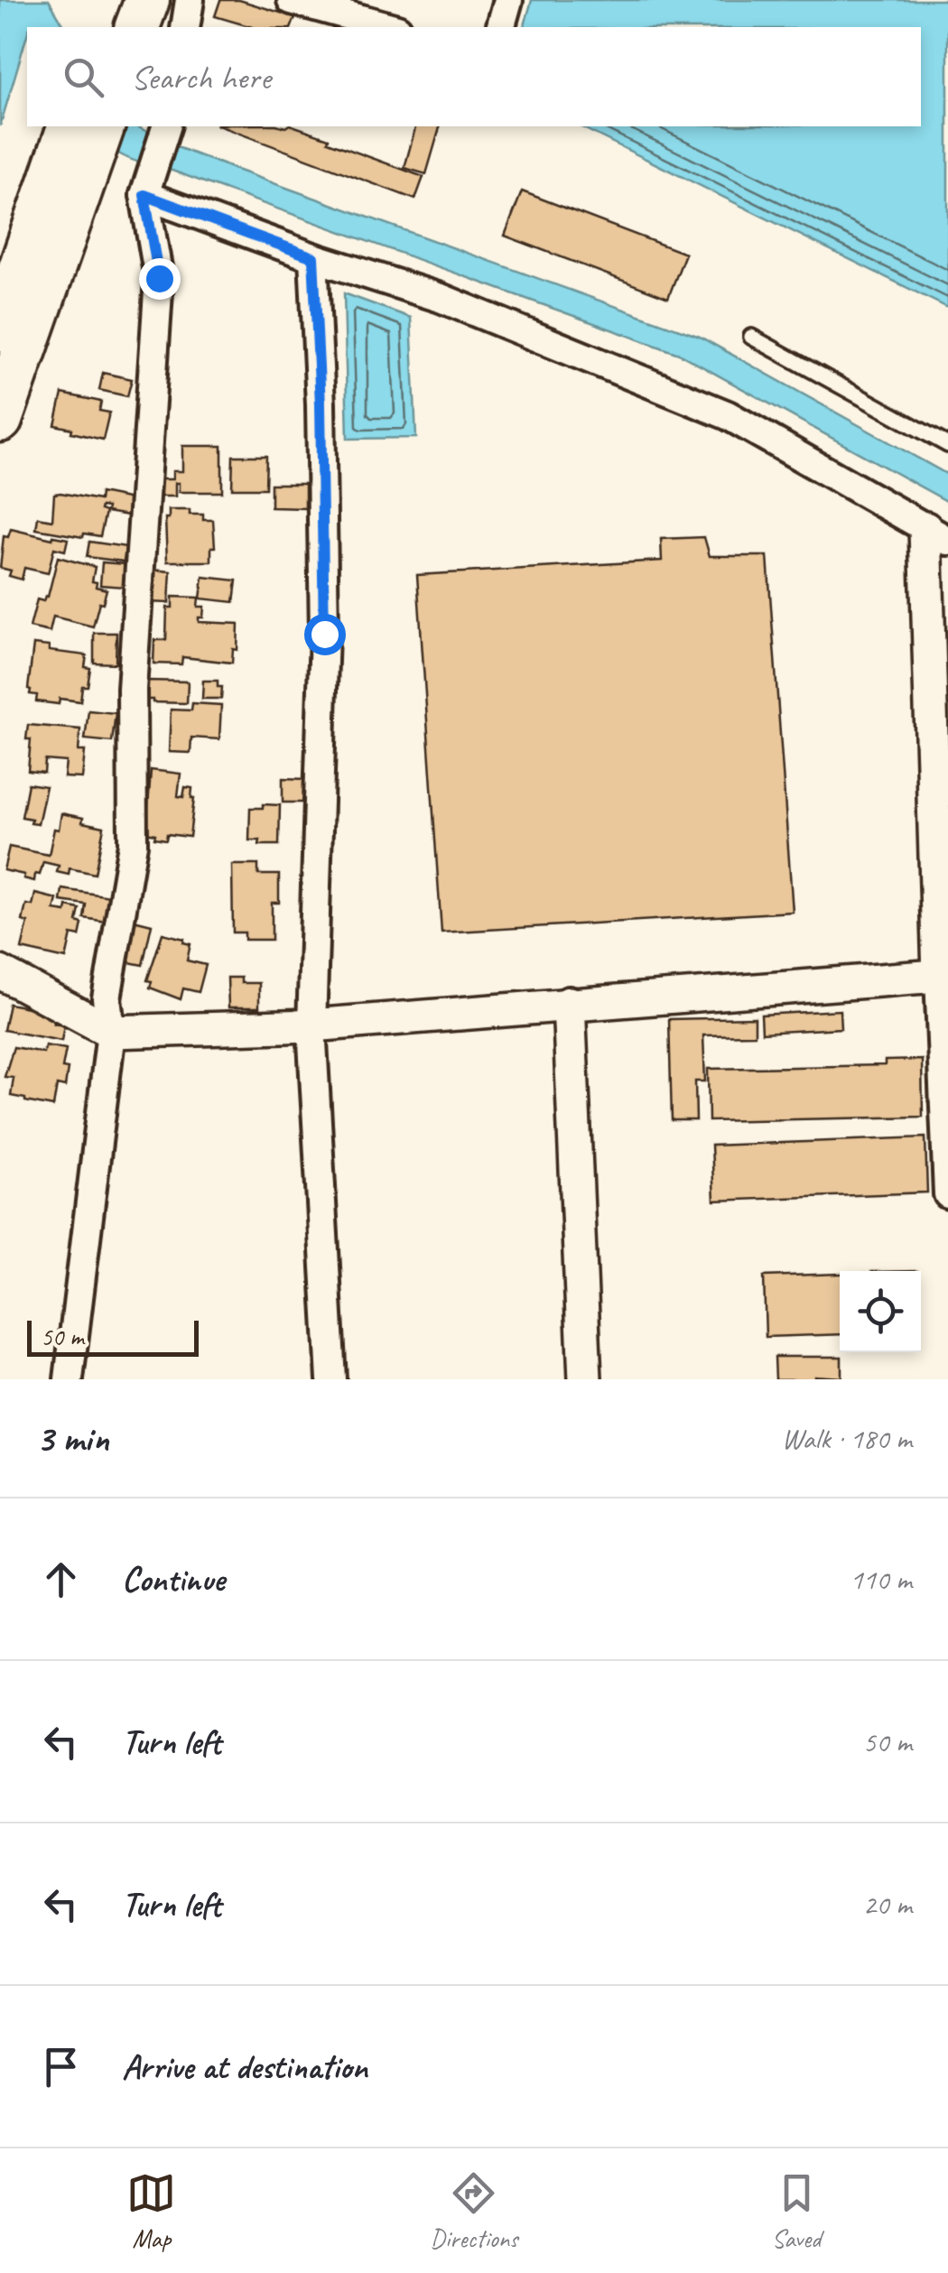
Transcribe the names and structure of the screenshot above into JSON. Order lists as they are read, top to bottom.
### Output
{
  "scale_bar": "50 m",
  "page": {
    "search": "Search here",
    "scale": "50 m",
    "heading": ["3 min", "Walk · 180 m"],
    "list": [
      ["Continue", "110 m"],
      ["Turn left", "50 m"],
      ["Turn left", "20 m"],
      "Arrive at destination"
    ],
    "nav": ["Map", "Directions", "Saved"]
  }
}
